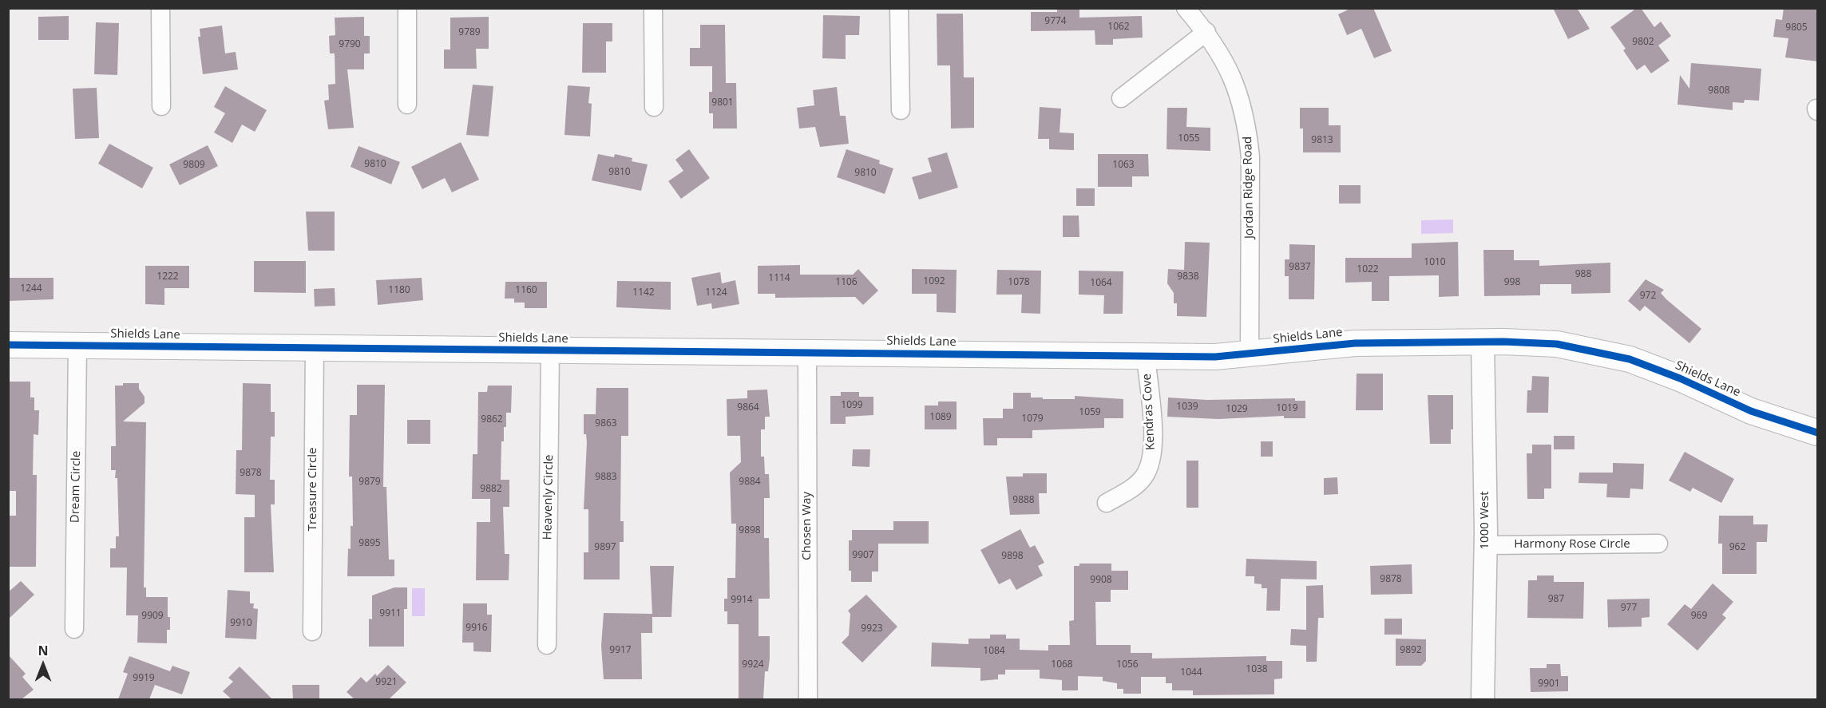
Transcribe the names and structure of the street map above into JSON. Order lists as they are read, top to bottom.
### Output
{
  "streets": {
    "main road": ["Shields Lane"],
    "street": [
      "Jordan Ridge Road",
      "Kendras Cove",
      "Dream Circle",
      "Treasure Circle",
      "Heavenly Circle",
      "1000 West",
      "Chosen Way",
      "Harmony Rose Circle"
    ]
  },
  "crossings": [
    ["Jordan Ridge Road", "Shields Lane"],
    ["Shields Lane", "Kendras Cove"],
    ["Shields Lane", "Dream Circle"],
    ["Shields Lane", "Treasure Circle"],
    ["Shields Lane", "Heavenly Circle"],
    ["Shields Lane", "1000 West"],
    ["Shields Lane", "Chosen Way"],
    ["1000 West", "Harmony Rose Circle"]
  ],
  "house_numbers": [
    "9774",
    "1062",
    "9805",
    "9789",
    "9802",
    "9790",
    "9808",
    "9801",
    "1055",
    "9813",
    "9810",
    "9809",
    "1063",
    "9810",
    "9810",
    "1010",
    "9837",
    "1022",
    "988",
    "1222",
    "9838",
    "1114",
    "1092",
    "1106",
    "1078",
    "998",
    "1064",
    "1244",
    "1180",
    "1160",
    "1142",
    "1124",
    "972",
    "1099",
    "1039",
    "9864",
    "1019",
    "1029",
    "1059",
    "1089",
    "1079",
    "9862",
    "9863",
    "9878",
    "9883",
    "9879",
    "9884",
    "9882",
    "9888",
    "9898",
    "9895",
    "9897",
    "962",
    "9907",
    "9898",
    "9878",
    "9908",
    "987",
    "9914",
    "977",
    "9911",
    "9909",
    "969",
    "9910",
    "9916",
    "9923",
    "9917",
    "9892",
    "1084",
    "9924",
    "1068",
    "1056",
    "1038",
    "1044",
    "9919",
    "9921",
    "9901"
  ],
  "north": "top"
}
